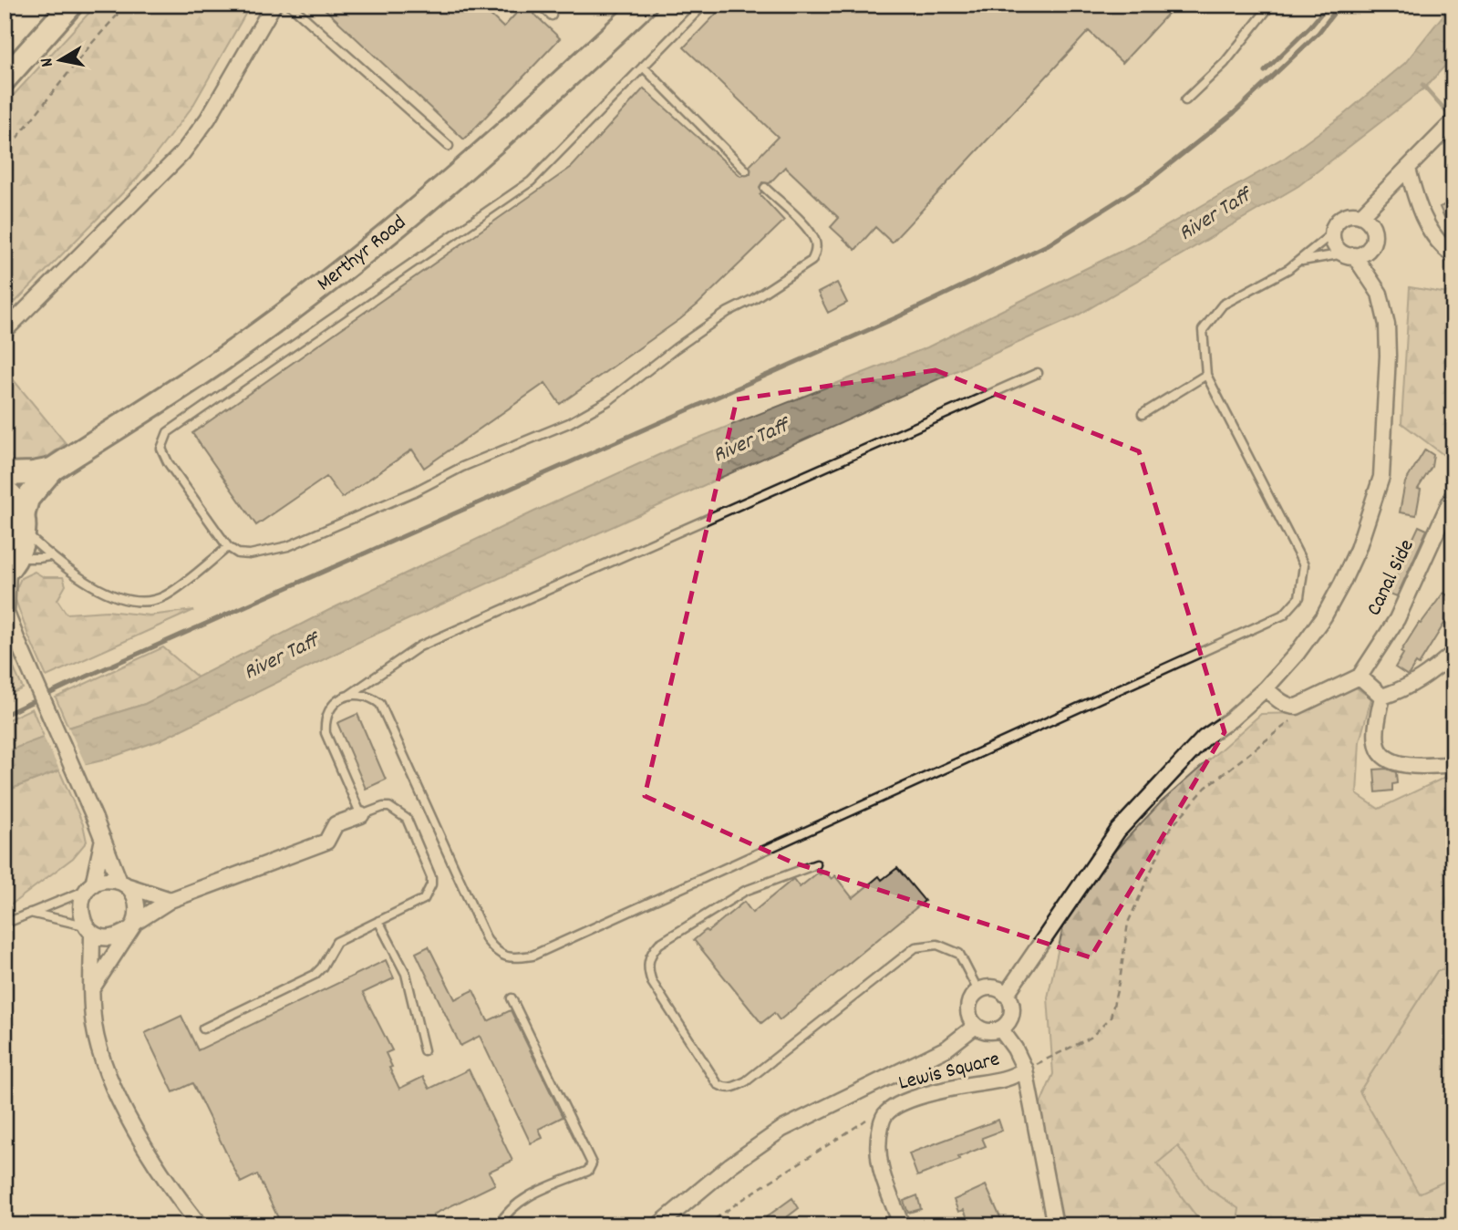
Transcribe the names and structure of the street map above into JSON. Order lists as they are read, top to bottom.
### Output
{
  "streets": {
    "main road": ["Merthyr Road"],
    "street": ["Canal Side", "Lewis Square"]
  },
  "water": ["River Taff"],
  "north": "left"
}
